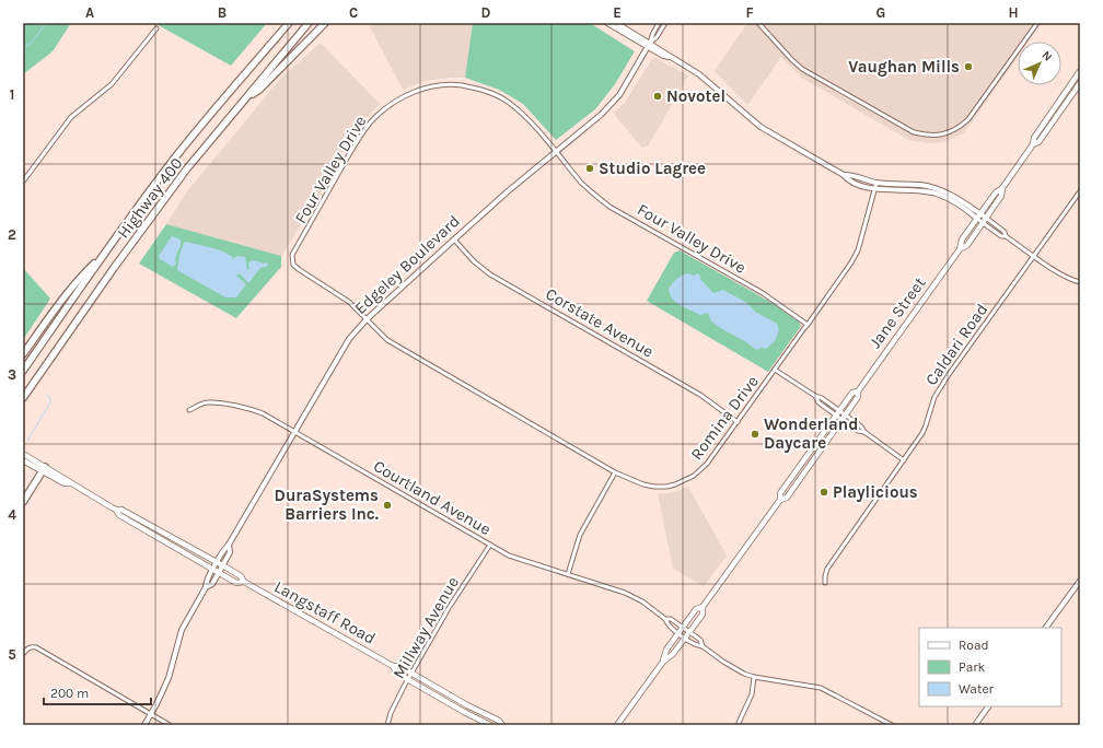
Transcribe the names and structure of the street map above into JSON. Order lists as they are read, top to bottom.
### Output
{
  "streets": {
    "highway": ["Highway 400"],
    "main road": ["Jane Street", "Langstaff Road"],
    "street": [
      "Four Valley Drive",
      "Edgeley Boulevard",
      "Corstate Avenue",
      "Caldari Road",
      "Romina Drive",
      "Courtland Avenue",
      "Millway Avenue"
    ]
  },
  "crossings": [
    ["Four Valley Drive", "Edgeley Boulevard"],
    ["Four Valley Drive", "Romina Drive"],
    ["Edgeley Boulevard", "Corstate Avenue"],
    ["Edgeley Boulevard", "Romina Drive"],
    ["Edgeley Boulevard", "Courtland Avenue"],
    ["Edgeley Boulevard", "Langstaff Road"],
    ["Jane Street", "Courtland Avenue"],
    ["Corstate Avenue", "Romina Drive"],
    ["Courtland Avenue", "Millway Avenue"],
    ["Langstaff Road", "Millway Avenue"]
  ],
  "places": [
    "Vaughan Mills",
    "Novotel",
    "Studio Lagree",
    "Wonderland Daycare",
    "Playlicious",
    "DuraSystems Barriers Inc."
  ],
  "legend": ["Road", "Park", "Water"],
  "scale_bar": "200 m",
  "north": "top right",
  "grid": {
    "columns": [
      "A",
      "B",
      "C",
      "D",
      "E",
      "F",
      "G",
      "H"
    ],
    "rows": [
      "1",
      "2",
      "3",
      "4",
      "5"
    ]
  }
}
